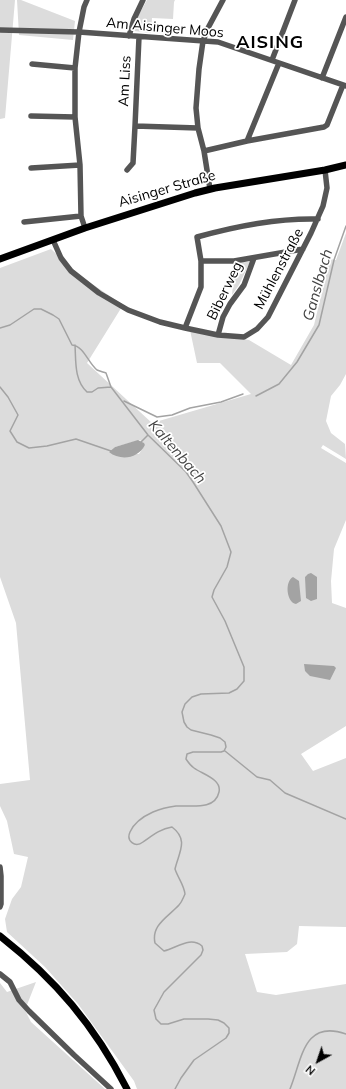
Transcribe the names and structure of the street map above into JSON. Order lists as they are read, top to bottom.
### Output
{
  "streets": {
    "main road": ["Aisinger Straße"],
    "street": [
      "Am Aisinger Moos",
      "Am Liss",
      "Mühlenstraße",
      "Biberweg"
    ]
  },
  "crossings": [
    ["Am Aisinger Moos", "Am Liss"],
    ["Aisinger Straße", "Mühlenstraße"],
    ["Mühlenstraße", "Biberweg"]
  ],
  "districts": ["AISING"],
  "water": ["Ganslbach", "Kaltenbach"],
  "north": "bottom left"
}
